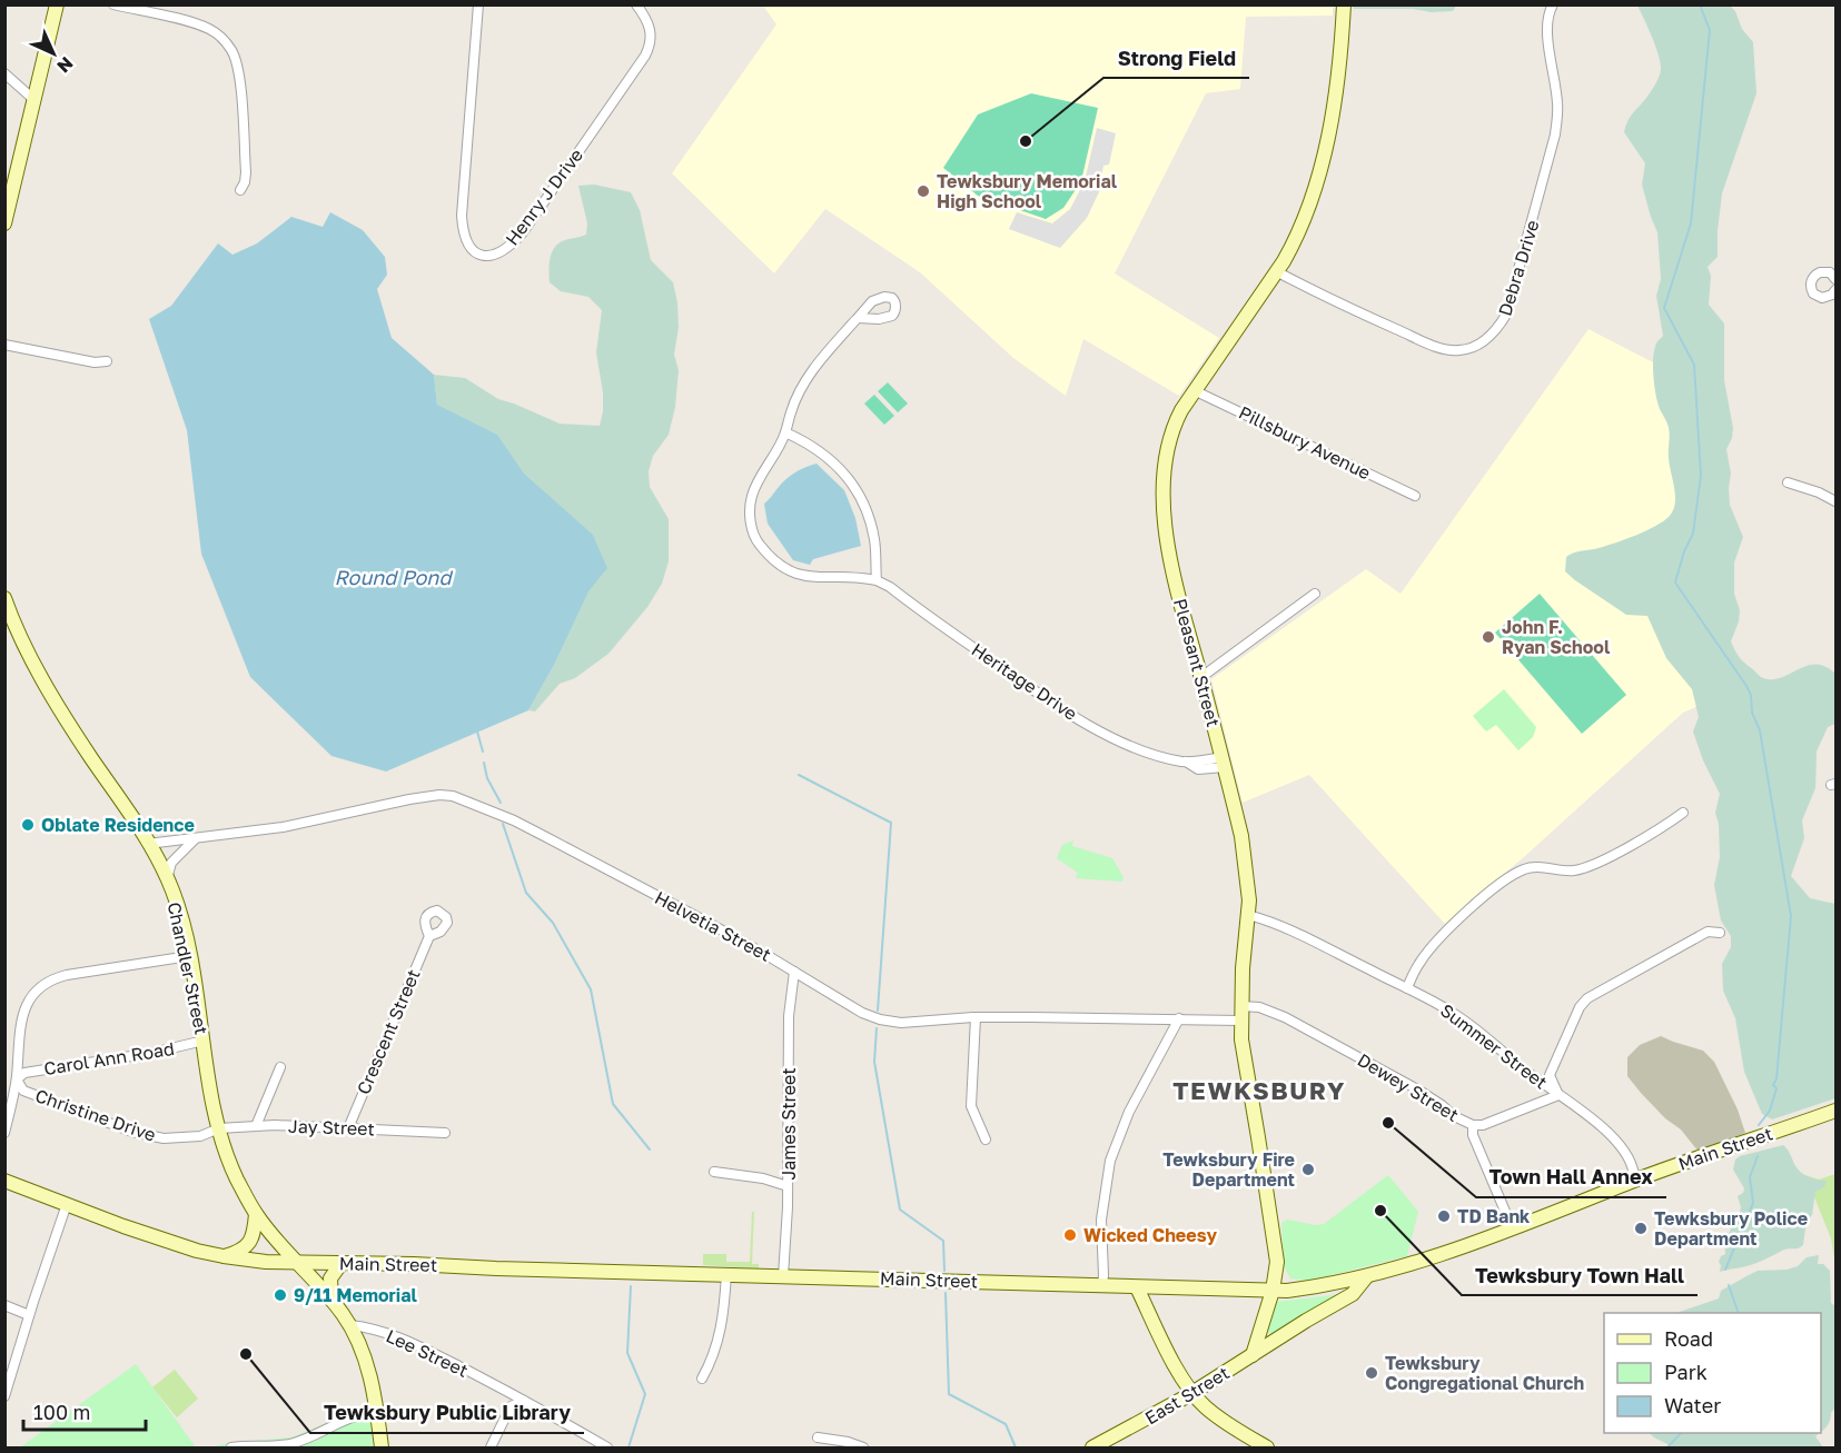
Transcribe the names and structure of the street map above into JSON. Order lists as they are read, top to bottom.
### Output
{
  "streets": {
    "main road": [
      "Pleasant Street",
      "Chandler Street",
      "Main Street",
      "East Street"
    ],
    "street": [
      "Henry J Drive",
      "Debra Drive",
      "Pillsbury Avenue",
      "Heritage Drive",
      "Helvetia Street",
      "Crescent Street",
      "Summer Street",
      "Carol Ann Road",
      "Dewey Street",
      "Christine Drive",
      "James Street",
      "Jay Street",
      "Lee Street"
    ]
  },
  "crossings": [
    ["Debra Drive", "Pleasant Street"],
    ["Pillsbury Avenue", "Pleasant Street"],
    ["Pleasant Street", "Heritage Drive"],
    ["Pleasant Street", "Helvetia Street"],
    ["Pleasant Street", "Summer Street"],
    ["Pleasant Street", "Dewey Street"],
    ["Pleasant Street", "Main Street"],
    ["Pleasant Street", "East Street"],
    ["Helvetia Street", "Chandler Street"],
    ["Helvetia Street", "James Street"],
    ["Chandler Street", "Carol Ann Road"],
    ["Chandler Street", "Christine Drive"],
    ["Chandler Street", "Jay Street"],
    ["Chandler Street", "Main Street"],
    ["Chandler Street", "Lee Street"],
    ["Crescent Street", "Jay Street"],
    ["Summer Street", "Main Street"],
    ["Carol Ann Road", "Christine Drive"],
    ["Dewey Street", "Main Street"],
    ["Christine Drive", "Jay Street"],
    ["James Street", "Main Street"],
    ["Main Street", "East Street"]
  ],
  "districts": ["TEWKSBURY"],
  "water": ["Round Pond"],
  "places": [
    "Strong Field",
    "Tewksbury Memorial High School",
    "John F. Ryan School",
    "Oblate Residence",
    "Town Hall Annex",
    "Tewksbury Fire Department",
    "Tewksbury Town Hall",
    "TD Bank",
    "Tewksbury Police Department",
    "Wicked Cheesy",
    "9/11 Memorial",
    "Tewksbury Public Library",
    "Tewksbury Congregational Church"
  ],
  "legend": ["Road", "Park", "Water"],
  "scale_bar": "100 m",
  "north": "bottom right"
}
